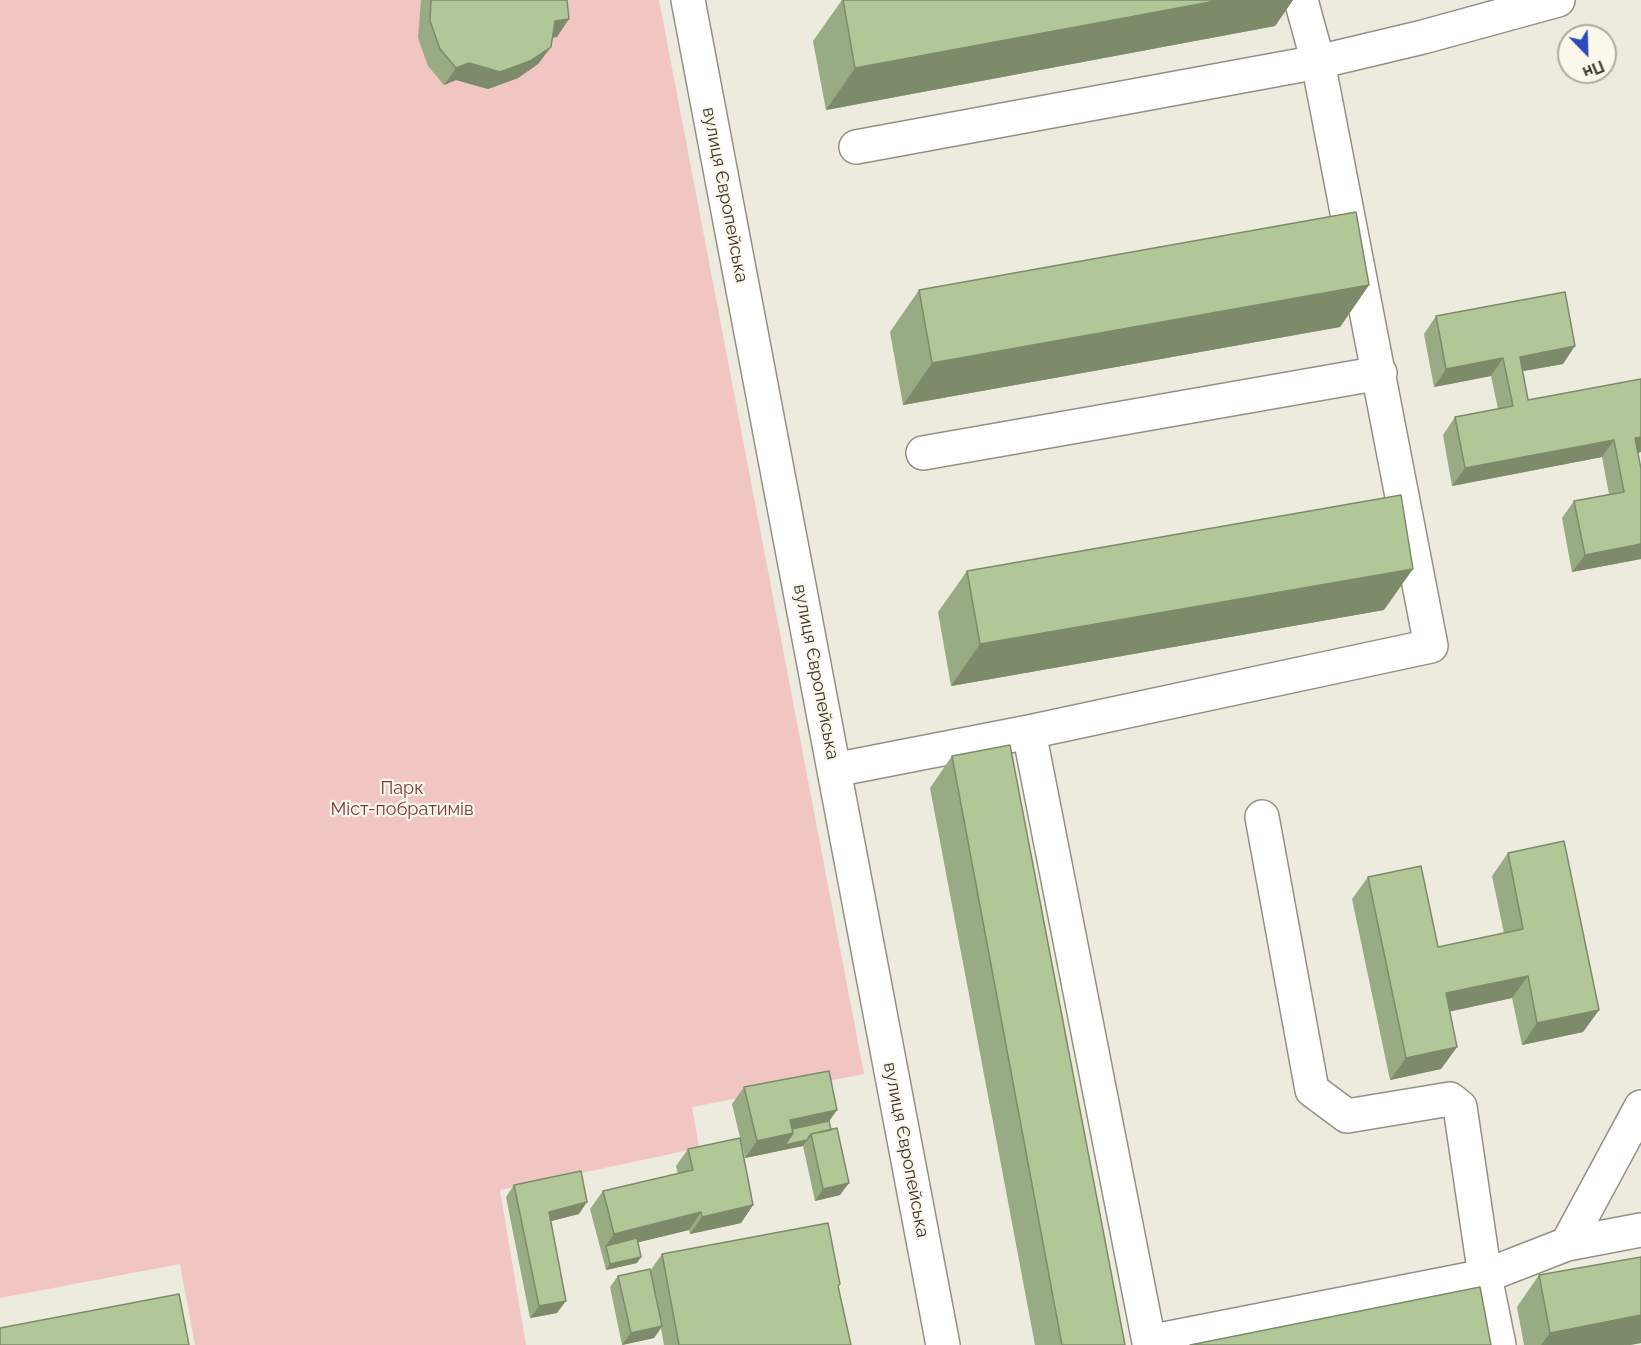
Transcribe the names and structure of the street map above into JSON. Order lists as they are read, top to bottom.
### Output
{
  "streets": {
    "street": ["вулиця Європейська"]
  },
  "parks": ["Парк Міст-побратимів"],
  "north": "bottom right"
}
